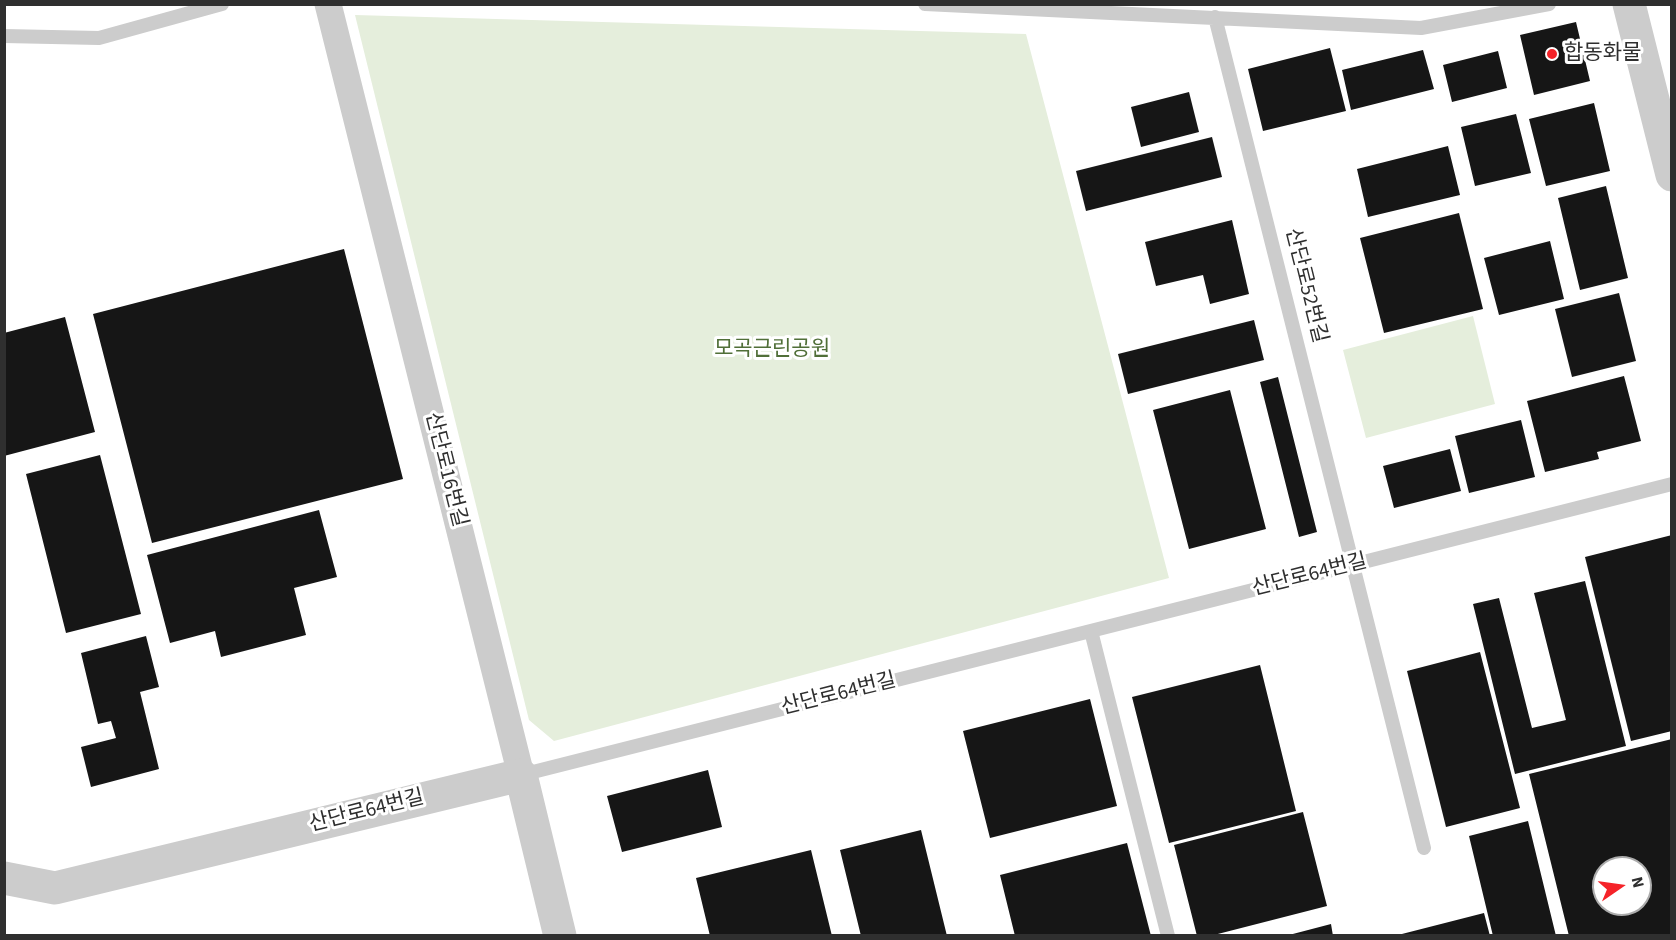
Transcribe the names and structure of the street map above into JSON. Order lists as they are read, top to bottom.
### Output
{
  "streets": {
    "street": ["산단로16번길", "산단로64번길"],
    "lane": ["산단로52번길"]
  },
  "crossings": [
    ["산단로52번길", "산단로64번길"],
    ["산단로16번길", "산단로64번길"]
  ],
  "parks": ["모곡근린공원"],
  "places": ["합동화물"],
  "north": "right"
}
